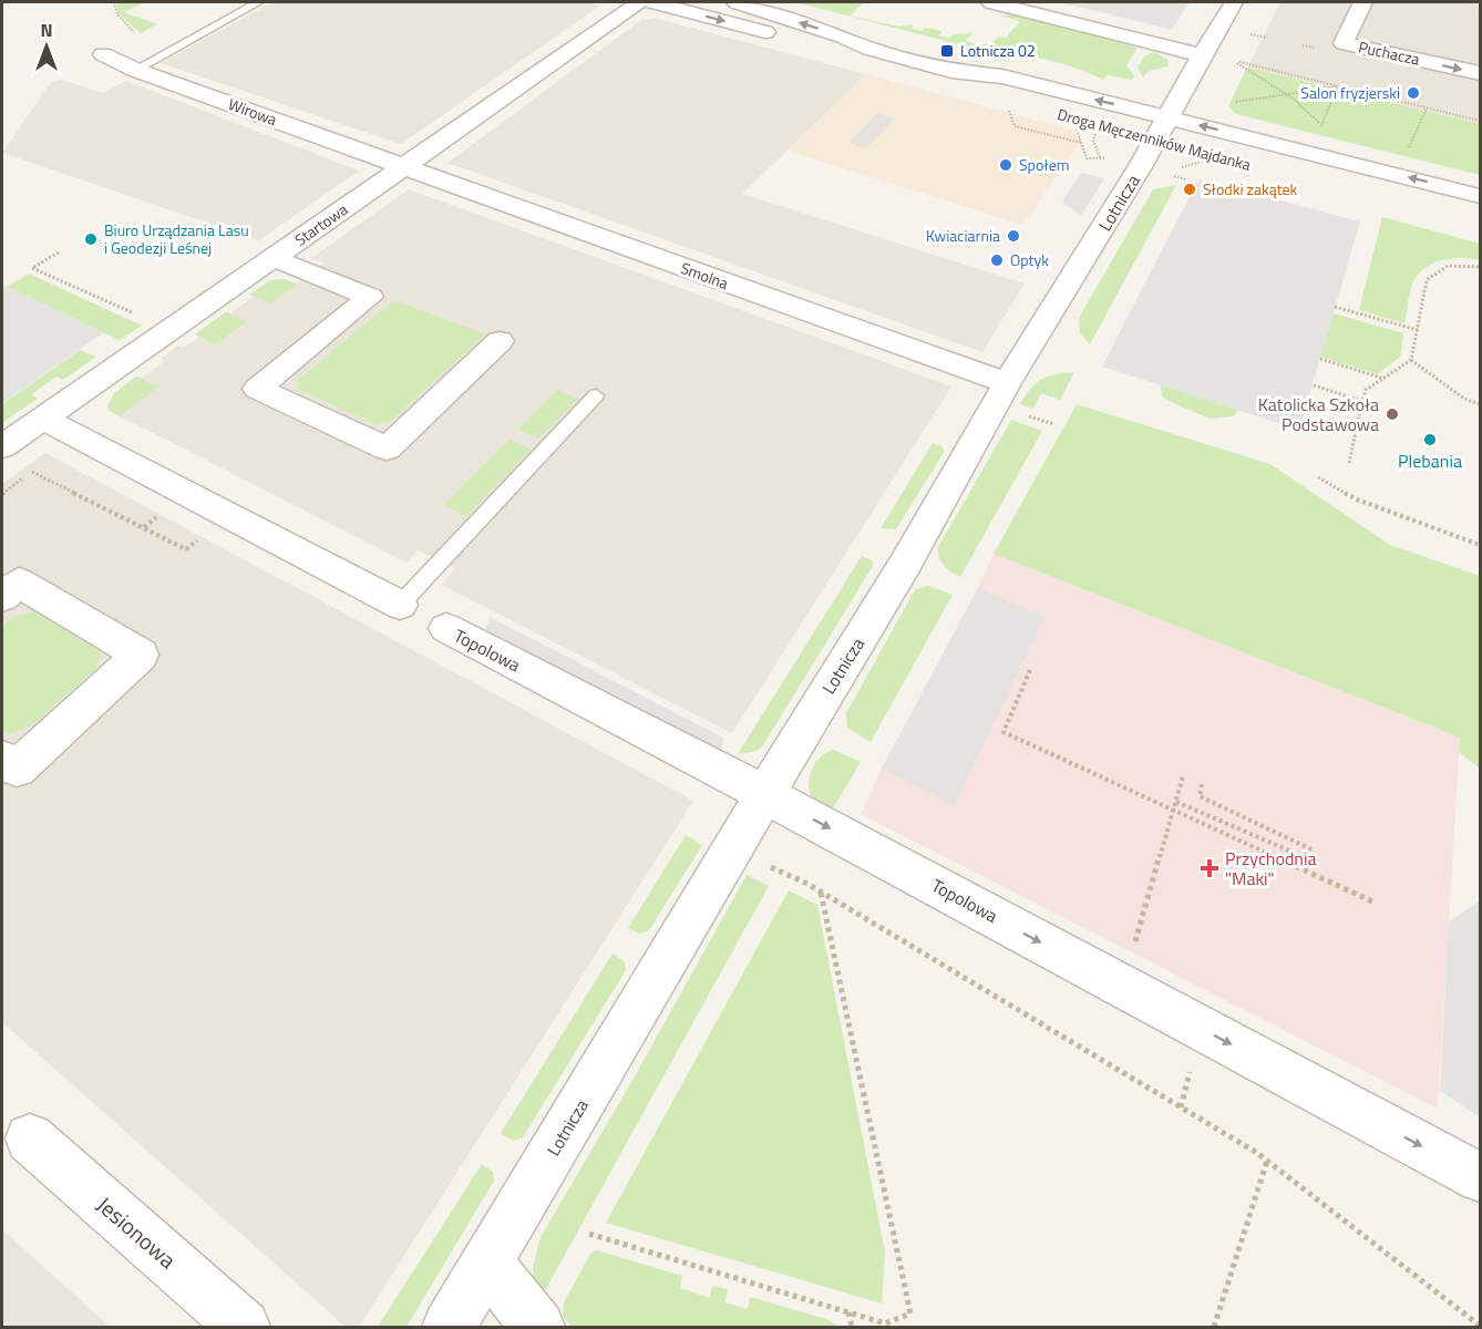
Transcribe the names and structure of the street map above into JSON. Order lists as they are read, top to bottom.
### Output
{
  "streets": {
    "street": [
      "Puchacza",
      "Wirowa",
      "Droga Męczenników Majdanka",
      "Lotnicza",
      "Startowa",
      "Smolna",
      "Topolowa",
      "Jesionowa"
    ]
  },
  "crossings": [
    ["Wirowa", "Startowa"],
    ["Wirowa", "Smolna"],
    ["Droga Męczenników Majdanka", "Lotnicza"],
    ["Lotnicza", "Smolna"],
    ["Lotnicza", "Topolowa"],
    ["Startowa", "Smolna"]
  ],
  "one_way": ["Topolowa"],
  "places": {
    "transit": ["Lotnicza 02"],
    "other": [
      "Salon fryzjerski",
      "Społem",
      "Słodki zakątek",
      "Kwiaciarnia",
      "Biuro Urządzania Lasu i Geodezji Leśnej",
      "Optyk",
      "Katolicka Szkoła Podstawowa",
      "Plebania"
    ],
    "health": ["Przychodnia \"Maki\""]
  },
  "north": "top"
}
